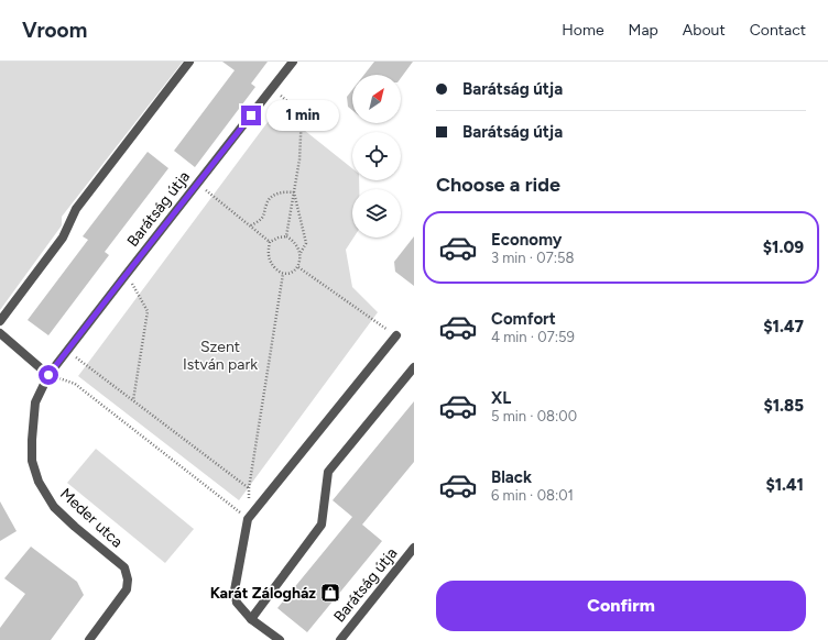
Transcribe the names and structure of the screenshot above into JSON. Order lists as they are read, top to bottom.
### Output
{
  "streets": {
    "street": ["Barátság útja", "Meder utca"]
  },
  "crossings": [
    ["Barátság útja", "Meder utca"]
  ],
  "parks": ["Szent István park"],
  "places": {
    "shop": ["Karát Zálogház"]
  },
  "north": "top right",
  "page": {
    "header": "Vroom",
    "nav": [
      "Home",
      "Map",
      "About",
      "Contact"
    ],
    "banner": ["Barátság útja", "Barátság útja"],
    "bubble": "1 min",
    "heading": "Choose a ride",
    "list": [
      {
        "name": "Economy",
        "note": "3 min · 07:58",
        "value": "$1.09"
      },
      {
        "name": "Comfort",
        "note": "4 min · 07:59",
        "value": "$1.47"
      },
      {
        "name": "XL",
        "note": "5 min · 08:00",
        "value": "$1.85"
      },
      {
        "name": "Black",
        "note": "6 min · 08:01",
        "value": "$1.41"
      }
    ],
    "buttons": "Confirm"
  }
}
